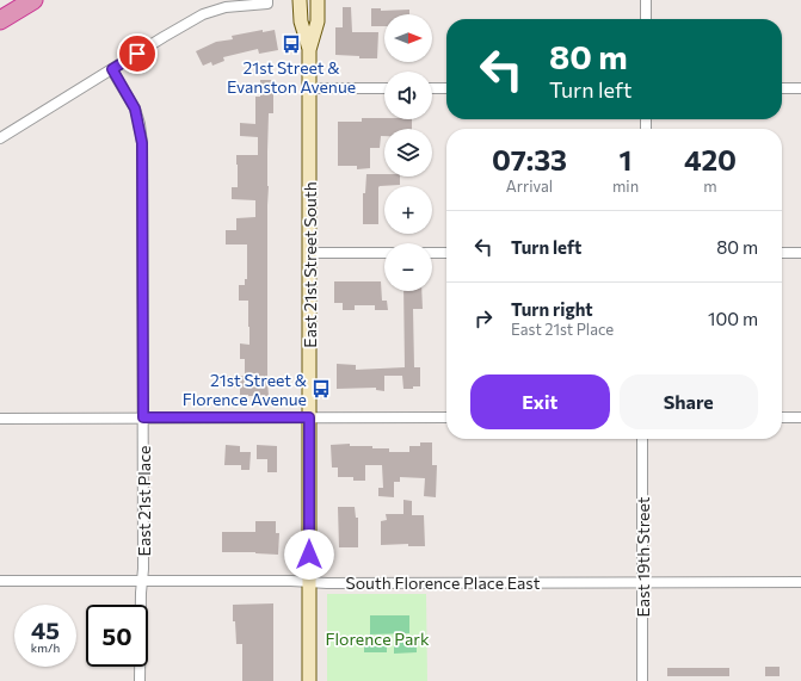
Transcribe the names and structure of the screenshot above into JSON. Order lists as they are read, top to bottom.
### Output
{
  "streets": {
    "main road": ["East 21st Street South"],
    "street": ["East 21st Place", "East 19th Street", "South Florence Place East"]
  },
  "crossings": [
    ["East 21st Street South", "South Florence Place East"],
    ["East 21st Place", "South Florence Place East"],
    ["East 19th Street", "South Florence Place East"]
  ],
  "parks": ["Florence Park"],
  "places": {
    "bus stop": ["21st Street & Evanston Avenue", "21st Street & Florence Avenue"]
  },
  "north": "right",
  "page": {
    "map_buttons": ["+", "−"],
    "turn": ["80 m", "Turn left"],
    "eta": [
      "07:33",
      "Arrival",
      "1",
      "min",
      "420",
      "m"
    ],
    "list": [
      {
        "name": "Turn left",
        "value": "80 m"
      },
      {
        "name": "Turn right",
        "note": "East 21st Place",
        "value": "100 m"
      }
    ],
    "buttons": ["Exit", "Share"],
    "speed": "45 km/h",
    "limit": "50"
  }
}
